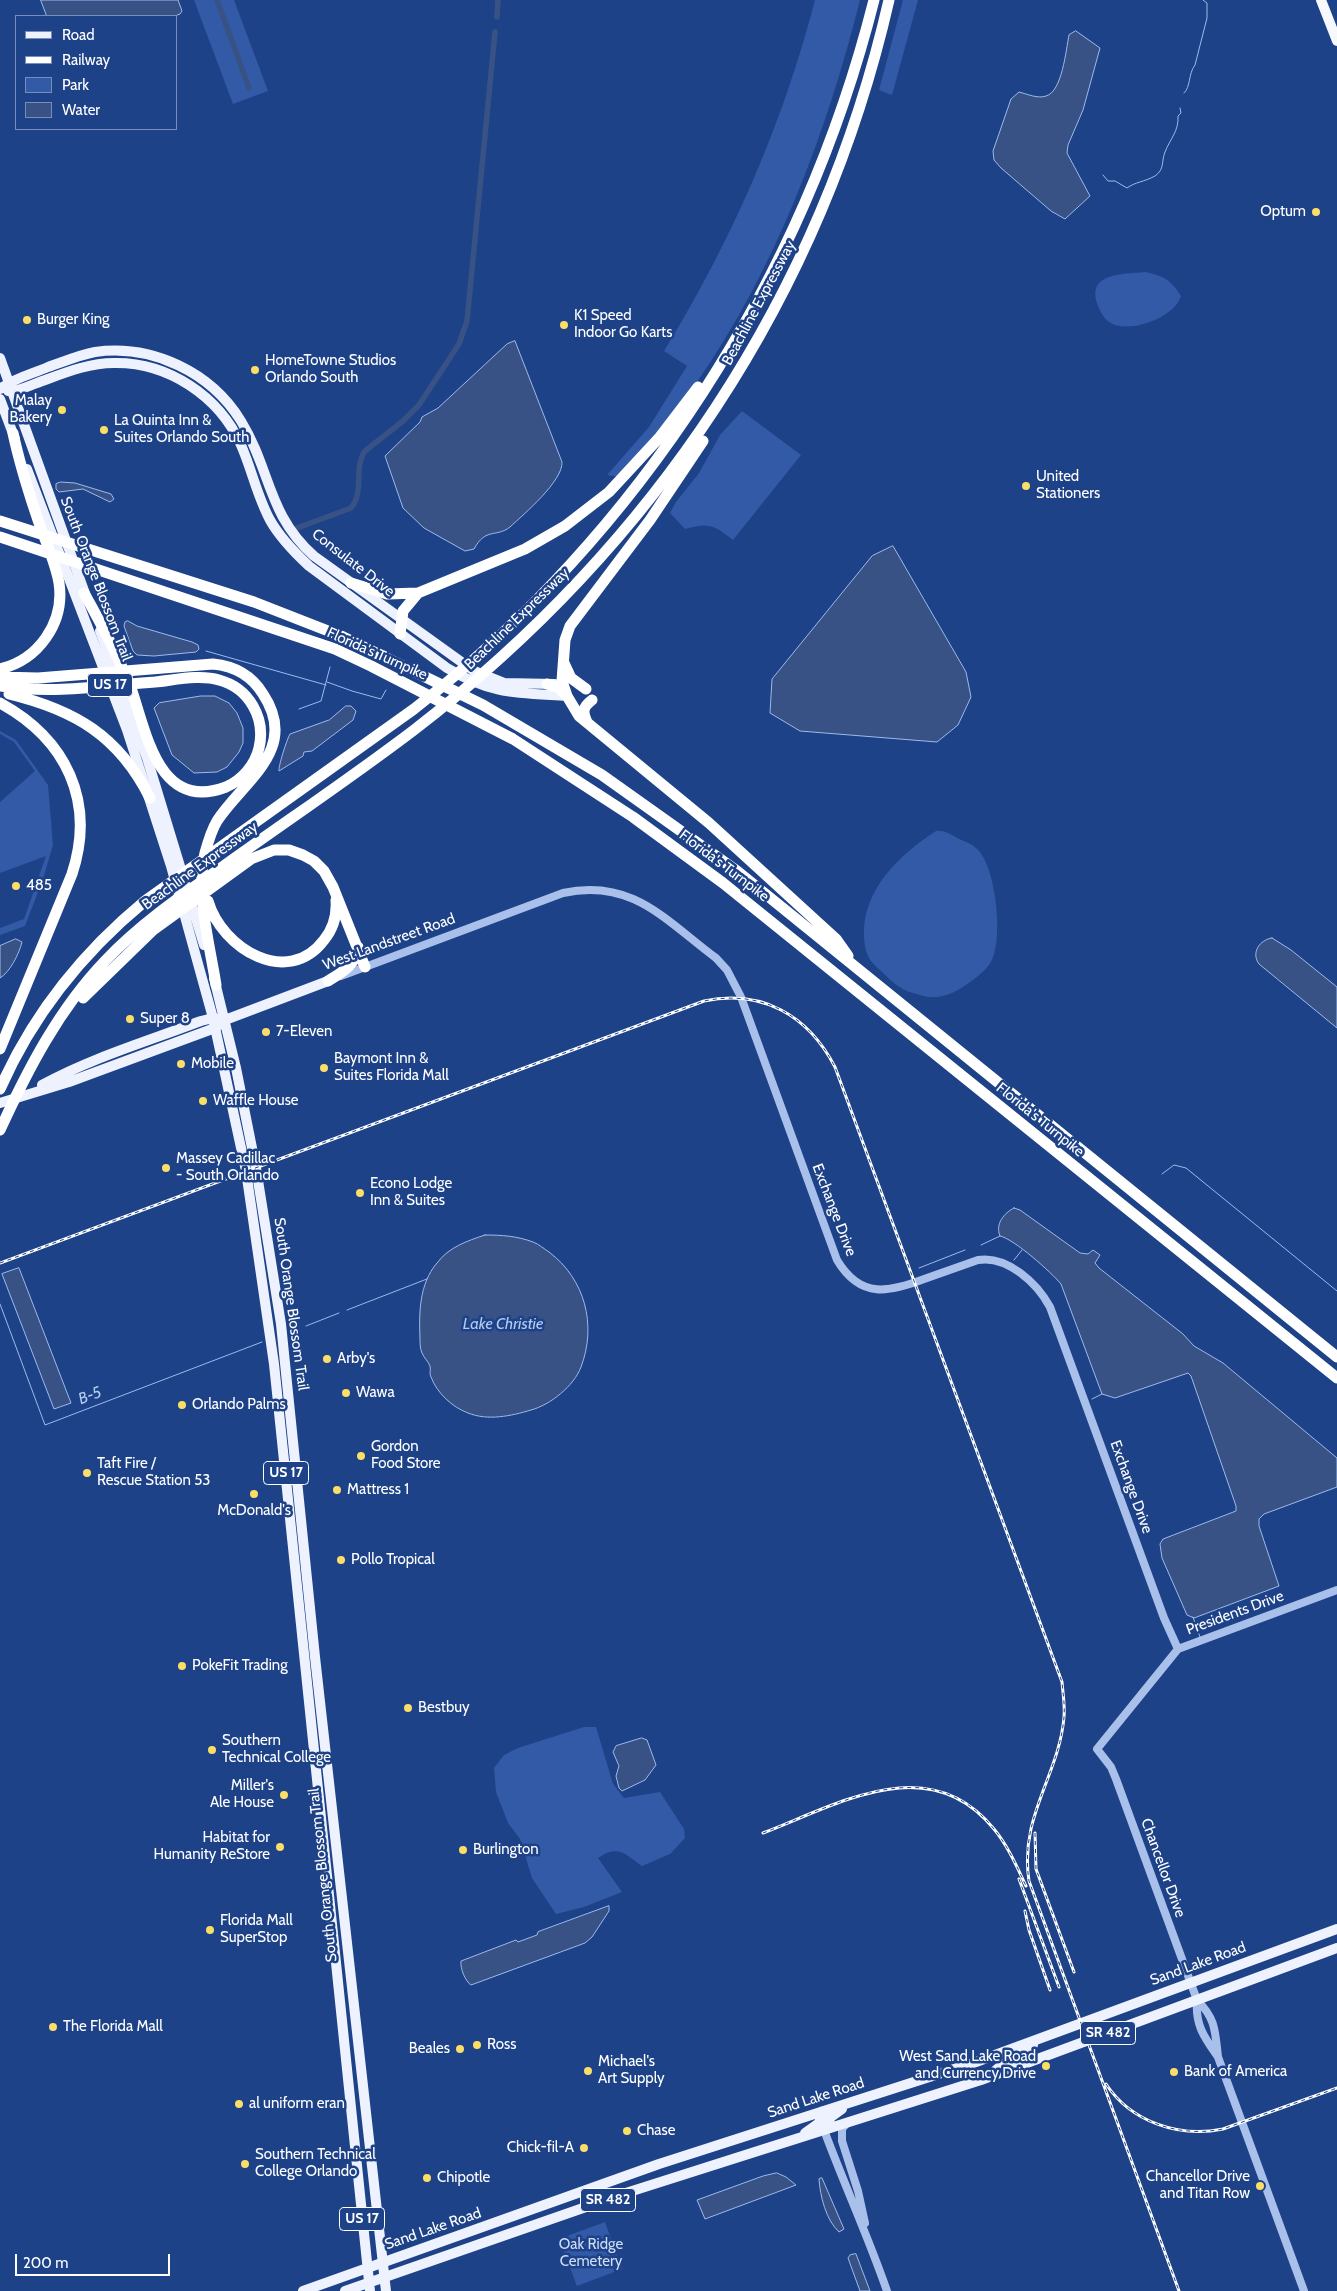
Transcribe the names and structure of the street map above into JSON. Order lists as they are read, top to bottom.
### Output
{
  "streets": {
    "highway": ["Beachline Expressway", "Florida's Turnpike"],
    "main road": [
      "Consulate Drive",
      "South Orange Blossom Trail",
      "US 17",
      "West Landstreet Road",
      "Sand Lake Road",
      "SR 482"
    ],
    "street": ["Exchange Drive", "Presidents Drive", "Chancellor Drive"]
  },
  "crossings": [
    ["Consulate Drive", "South Orange Blossom Trail"],
    ["South Orange Blossom Trail", "West Landstreet Road"],
    ["South Orange Blossom Trail", "Sand Lake Road"],
    ["West Landstreet Road", "Exchange Drive"],
    ["Exchange Drive", "Presidents Drive"],
    ["Presidents Drive", "Chancellor Drive"],
    ["Chancellor Drive", "Sand Lake Road"]
  ],
  "water": ["Lake Christie", "B-5"],
  "parks": ["Oak Ridge Cemetery"],
  "places": [
    "Optum",
    "Burger King",
    "K1 Speed Indoor Go Karts",
    "HomeTowne Studios Orlando South",
    "Malay Bakery",
    "La Quinta Inn & Suites Orlando South",
    "United Stationers",
    "485",
    "Super 8",
    "7-Eleven",
    "Mobile",
    "Baymont Inn & Suites Florida Mall",
    "Waffle House",
    "Massey Cadillac - South Orlando",
    "Econo Lodge Inn & Suites",
    "Arby's",
    "Wawa",
    "Orlando Palms",
    "Gordon Food Store",
    "Taft Fire / Rescue Station 53",
    "Mattress 1",
    "McDonald's",
    "Pollo Tropical",
    "PokeFit Trading",
    "Bestbuy",
    "Southern Technical College",
    "Miller's Ale House",
    "Habitat for Humanity ReStore",
    "Burlington",
    "Florida Mall SuperStop",
    "The Florida Mall",
    "Ross",
    "Beales",
    "West Sand Lake Road and Currency Drive",
    "Michael's Art Supply",
    "Bank of America",
    "al uniform eran",
    "Chase",
    "Chick-fil-A",
    "Southern Technical College Orlando",
    "Chipotle",
    "Chancellor Drive and Titan Row"
  ],
  "legend": [
    "Road",
    "Railway",
    "Park",
    "Water"
  ],
  "scale_bar": "200 m"
}
